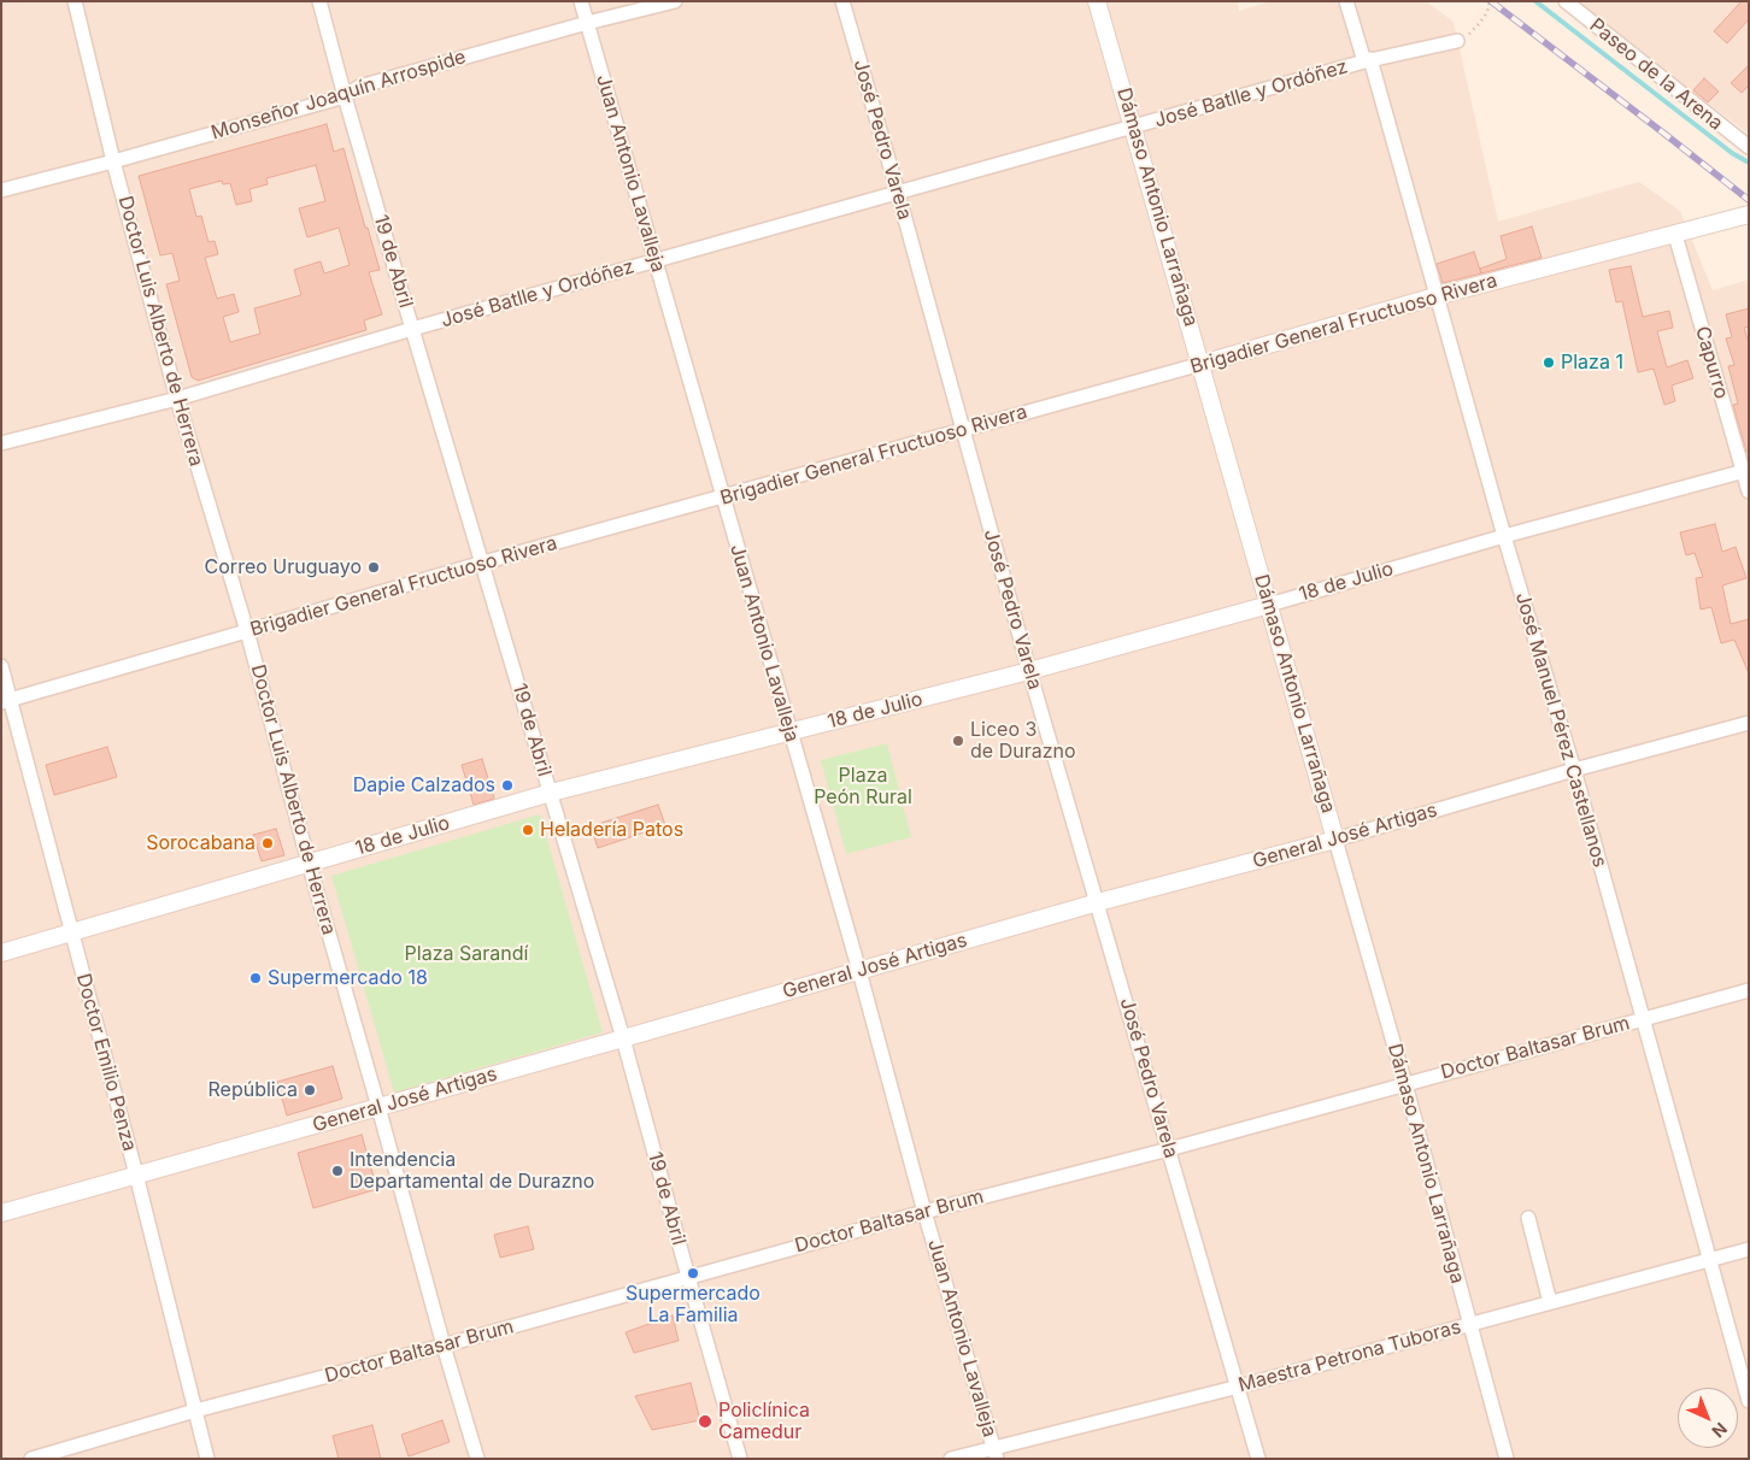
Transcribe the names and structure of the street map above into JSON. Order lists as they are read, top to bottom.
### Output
{
  "streets": {
    "street": [
      "Paseo de la Arena",
      "José Batlle y Ordóñez",
      "Monseñor Joaquín Arrospide",
      "José Pedro Varela",
      "Juan Antonio Lavalleja",
      "Dámaso Antonio Larrañaga",
      "19 de Abril",
      "Brigadier General Fructuoso Rivera",
      "Doctor Luis Alberto de Herrera",
      "Capurro",
      "18 de Julio",
      "José Manuel Pérez Castellanos",
      "General José Artigas",
      "Doctor Baltasar Brum",
      "Doctor Emilio Penza",
      "Maestra Petrona Tuboras"
    ]
  },
  "crossings": [
    ["José Batlle y Ordóñez", "José Pedro Varela"],
    ["José Batlle y Ordóñez", "Juan Antonio Lavalleja"],
    ["José Batlle y Ordóñez", "Dámaso Antonio Larrañaga"],
    ["José Batlle y Ordóñez", "19 de Abril"],
    ["José Batlle y Ordóñez", "Doctor Luis Alberto de Herrera"],
    ["José Batlle y Ordóñez", "José Manuel Pérez Castellanos"],
    ["Monseñor Joaquín Arrospide", "Juan Antonio Lavalleja"],
    ["Monseñor Joaquín Arrospide", "19 de Abril"],
    ["Monseñor Joaquín Arrospide", "Doctor Luis Alberto de Herrera"],
    ["José Pedro Varela", "Brigadier General Fructuoso Rivera"],
    ["José Pedro Varela", "18 de Julio"],
    ["José Pedro Varela", "General José Artigas"],
    ["José Pedro Varela", "Doctor Baltasar Brum"],
    ["José Pedro Varela", "Maestra Petrona Tuboras"],
    ["Juan Antonio Lavalleja", "Brigadier General Fructuoso Rivera"],
    ["Juan Antonio Lavalleja", "18 de Julio"],
    ["Juan Antonio Lavalleja", "General José Artigas"],
    ["Juan Antonio Lavalleja", "Doctor Baltasar Brum"],
    ["Juan Antonio Lavalleja", "Maestra Petrona Tuboras"],
    ["Dámaso Antonio Larrañaga", "Brigadier General Fructuoso Rivera"],
    ["Dámaso Antonio Larrañaga", "18 de Julio"],
    ["Dámaso Antonio Larrañaga", "General José Artigas"],
    ["Dámaso Antonio Larrañaga", "Doctor Baltasar Brum"],
    ["Dámaso Antonio Larrañaga", "Maestra Petrona Tuboras"],
    ["19 de Abril", "Brigadier General Fructuoso Rivera"],
    ["19 de Abril", "18 de Julio"],
    ["19 de Abril", "General José Artigas"],
    ["19 de Abril", "Doctor Baltasar Brum"],
    ["Brigadier General Fructuoso Rivera", "Doctor Luis Alberto de Herrera"],
    ["Brigadier General Fructuoso Rivera", "Capurro"],
    ["Brigadier General Fructuoso Rivera", "José Manuel Pérez Castellanos"],
    ["Brigadier General Fructuoso Rivera", "Doctor Emilio Penza"],
    ["Doctor Luis Alberto de Herrera", "18 de Julio"],
    ["Doctor Luis Alberto de Herrera", "General José Artigas"],
    ["Doctor Luis Alberto de Herrera", "Doctor Baltasar Brum"],
    ["Capurro", "18 de Julio"],
    ["18 de Julio", "José Manuel Pérez Castellanos"],
    ["18 de Julio", "Doctor Emilio Penza"],
    ["José Manuel Pérez Castellanos", "General José Artigas"],
    ["José Manuel Pérez Castellanos", "Doctor Baltasar Brum"],
    ["José Manuel Pérez Castellanos", "Maestra Petrona Tuboras"],
    ["General José Artigas", "Doctor Emilio Penza"],
    ["Doctor Baltasar Brum", "Doctor Emilio Penza"]
  ],
  "parks": ["Plaza Peón Rural", "Plaza Sarandí"],
  "places": [
    "Plaza 1",
    "Correo Uruguayo",
    "Liceo 3 de Durazno",
    "Dapie Calzados",
    "Heladería Patos",
    "Sorocabana",
    "Supermercado 18",
    "República",
    "Intendencia Departamental de Durazno",
    "Supermercado La Familia",
    "Policlínica Camedur"
  ],
  "north": "bottom right"
}
